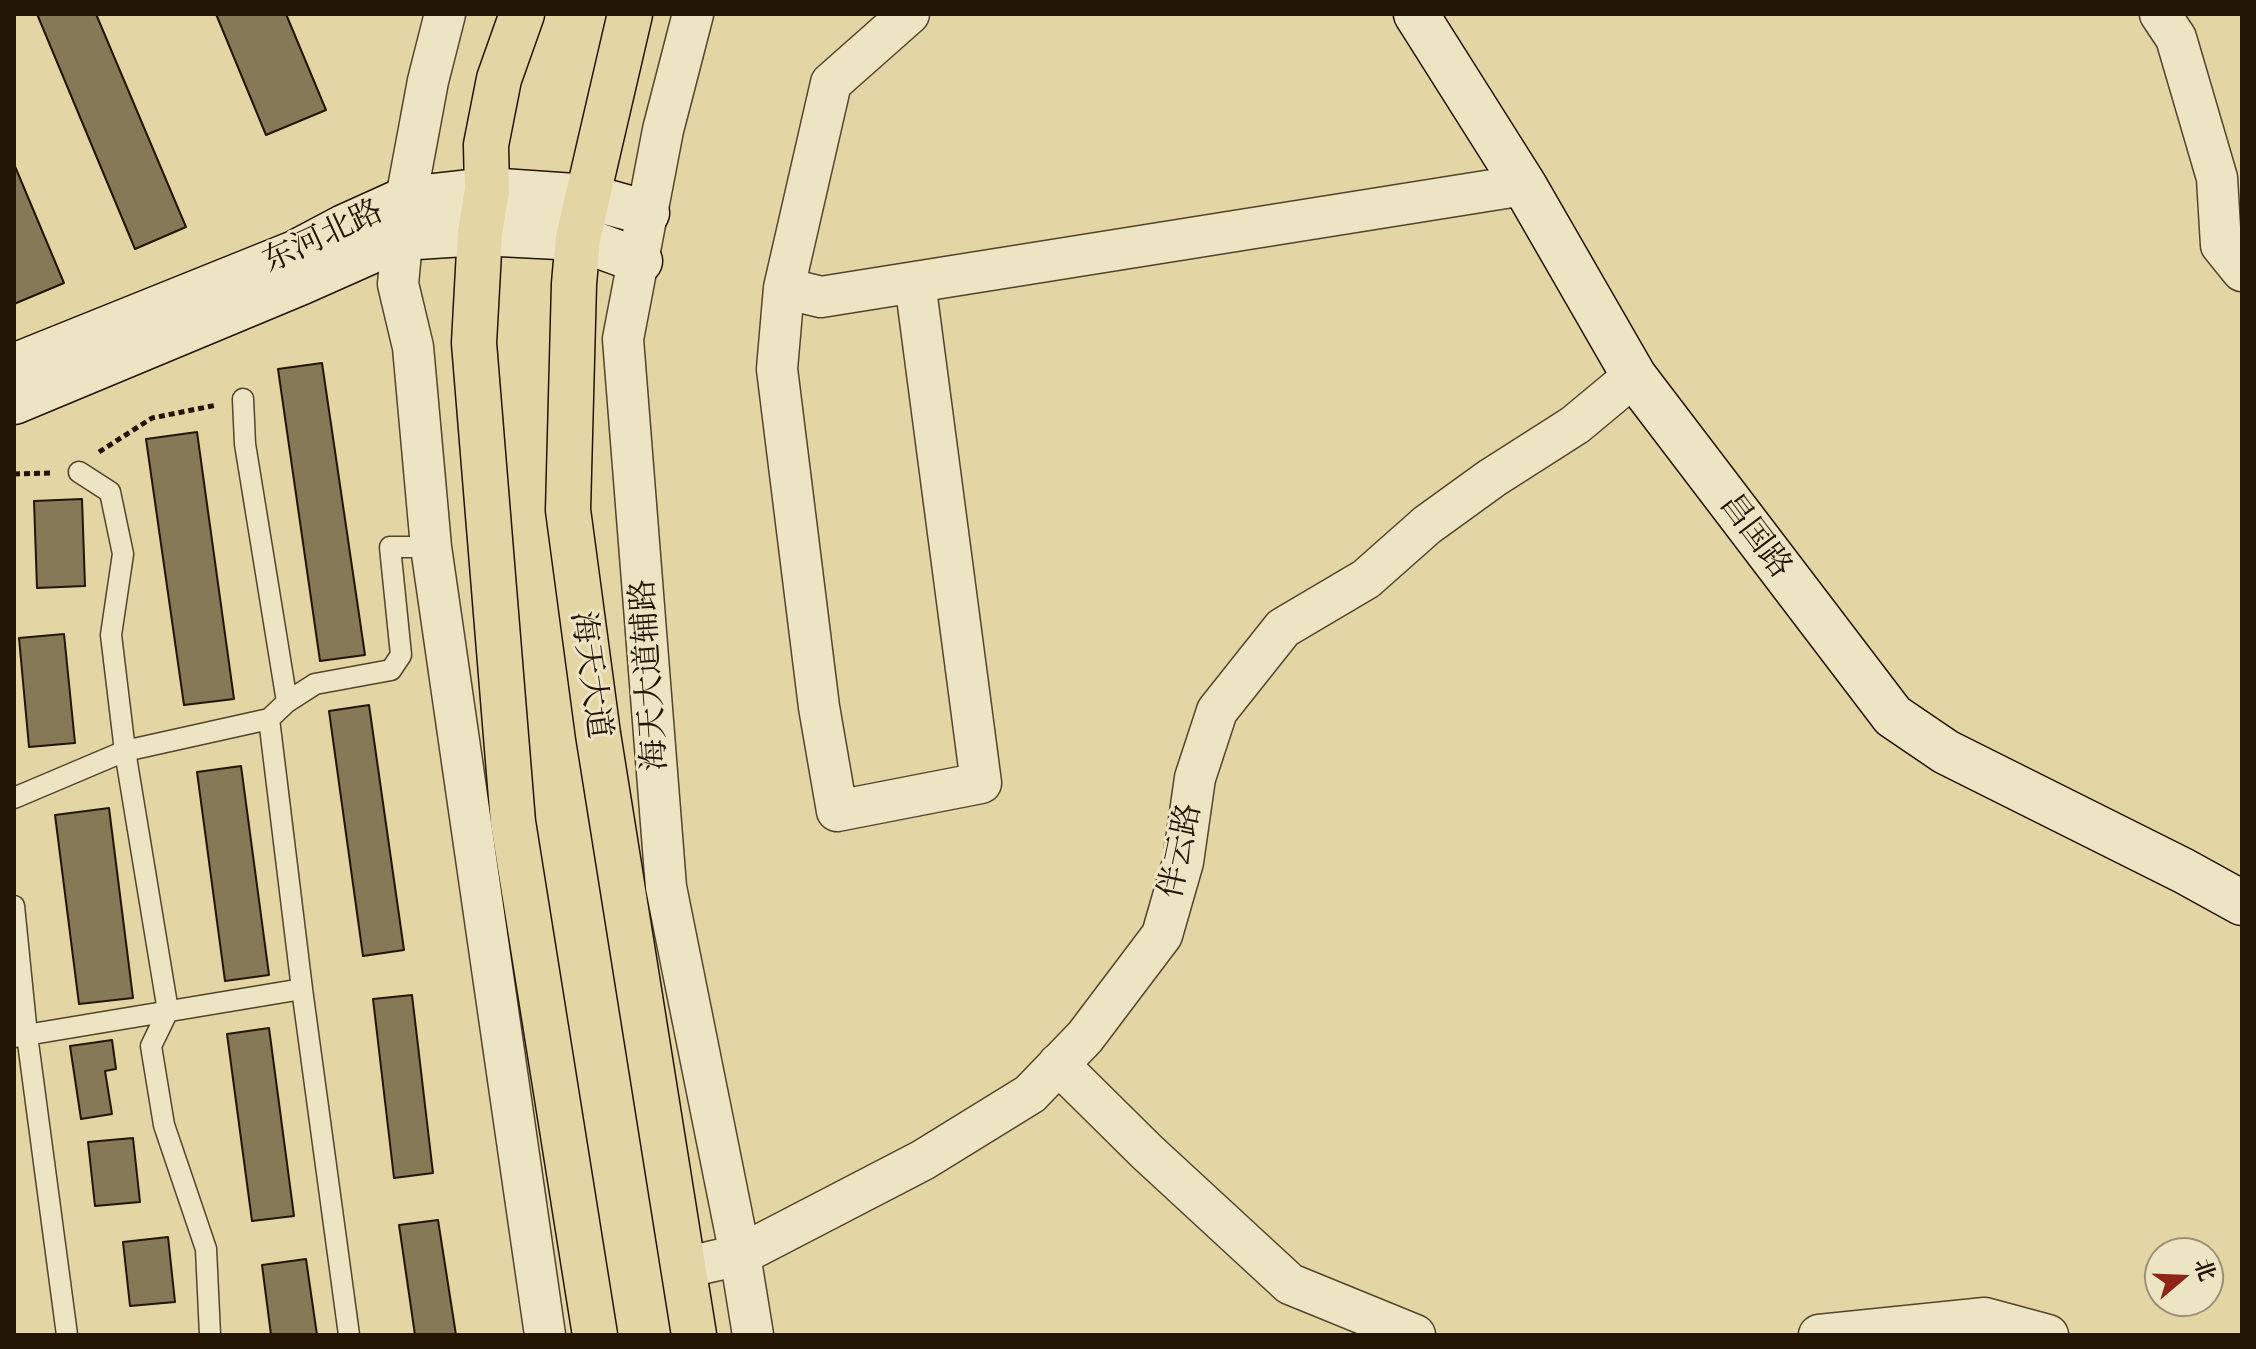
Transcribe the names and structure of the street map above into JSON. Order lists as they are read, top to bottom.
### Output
{
  "streets": {
    "main road": ["海天大道"],
    "street": [
      "东河北路",
      "昌国路",
      "海天大道辅路",
      "伴云路"
    ]
  },
  "crossings": [
    ["东河北路", "海天大道"],
    ["东河北路", "海天大道辅路"],
    ["昌国路", "伴云路"],
    ["海天大道", "伴云路"],
    ["海天大道辅路", "伴云路"]
  ],
  "north": "right"
}
